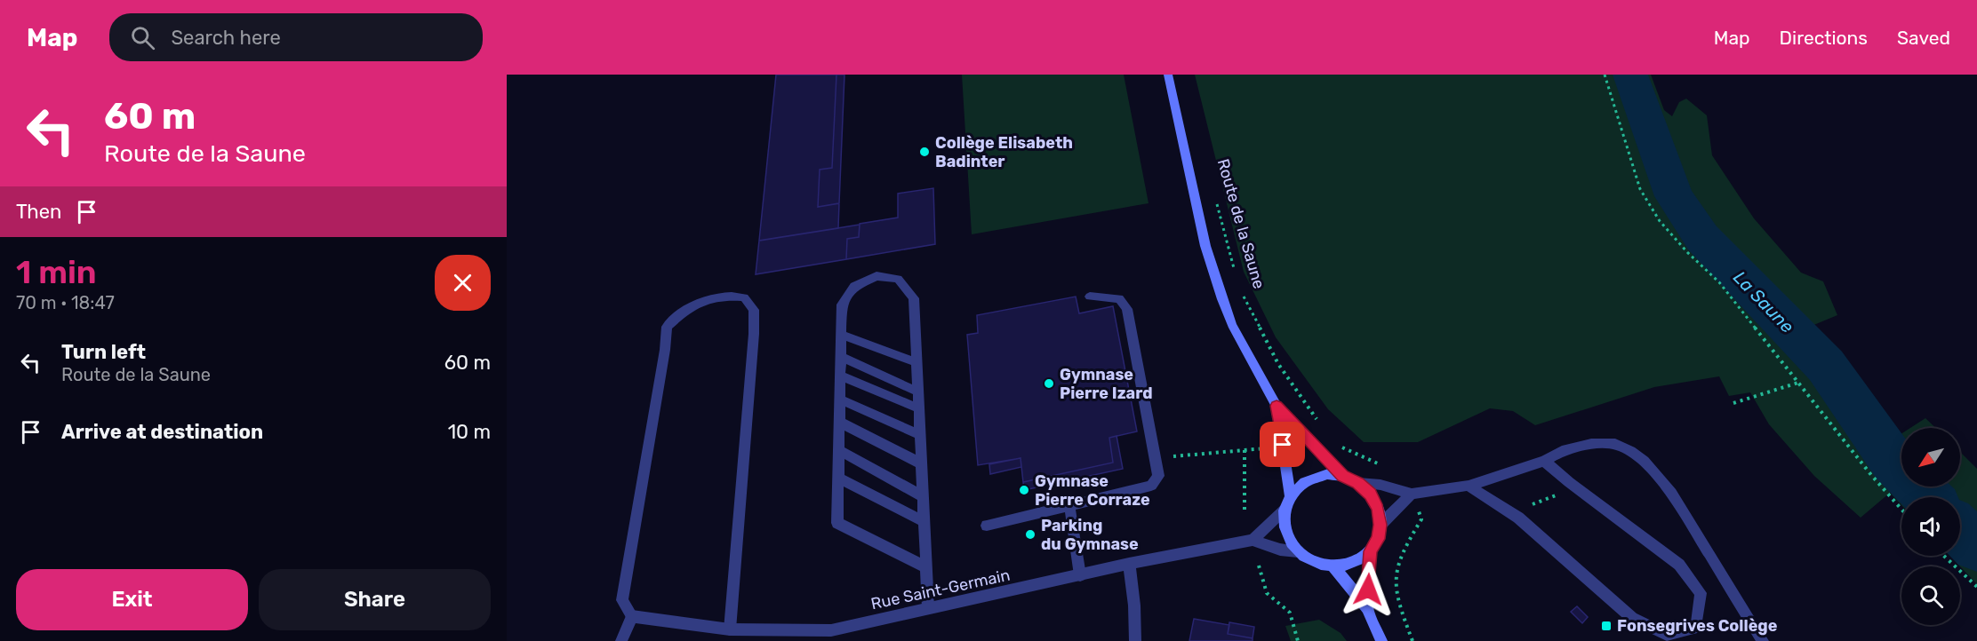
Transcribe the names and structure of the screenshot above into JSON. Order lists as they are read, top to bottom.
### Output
{
  "streets": {
    "street": ["Rue Saint-Germain"],
    "path": ["Route de la Saune"]
  },
  "water": ["La Saune"],
  "places": {
    "other": [
      "Collège Elisabeth Badinter",
      "Gymnase Pierre Izard",
      "Gymnase Pierre Corraze",
      "Parking du Gymnase"
    ],
    "transit": ["Fonsegrives Collège"]
  },
  "north": "bottom left",
  "page": {
    "header": "Map",
    "search": "Search here",
    "nav": ["Map", "Directions", "Saved"],
    "turn": ["60 m", "Route de la Saune"],
    "then": "Then",
    "heading": ["1 min", "70 m · 18:47"],
    "list": [
      {
        "name": "Turn left",
        "note": "Route de la Saune",
        "value": "60 m"
      },
      {
        "name": "Arrive at destination",
        "value": "10 m"
      }
    ],
    "buttons": ["Exit", "Share"]
  }
}
